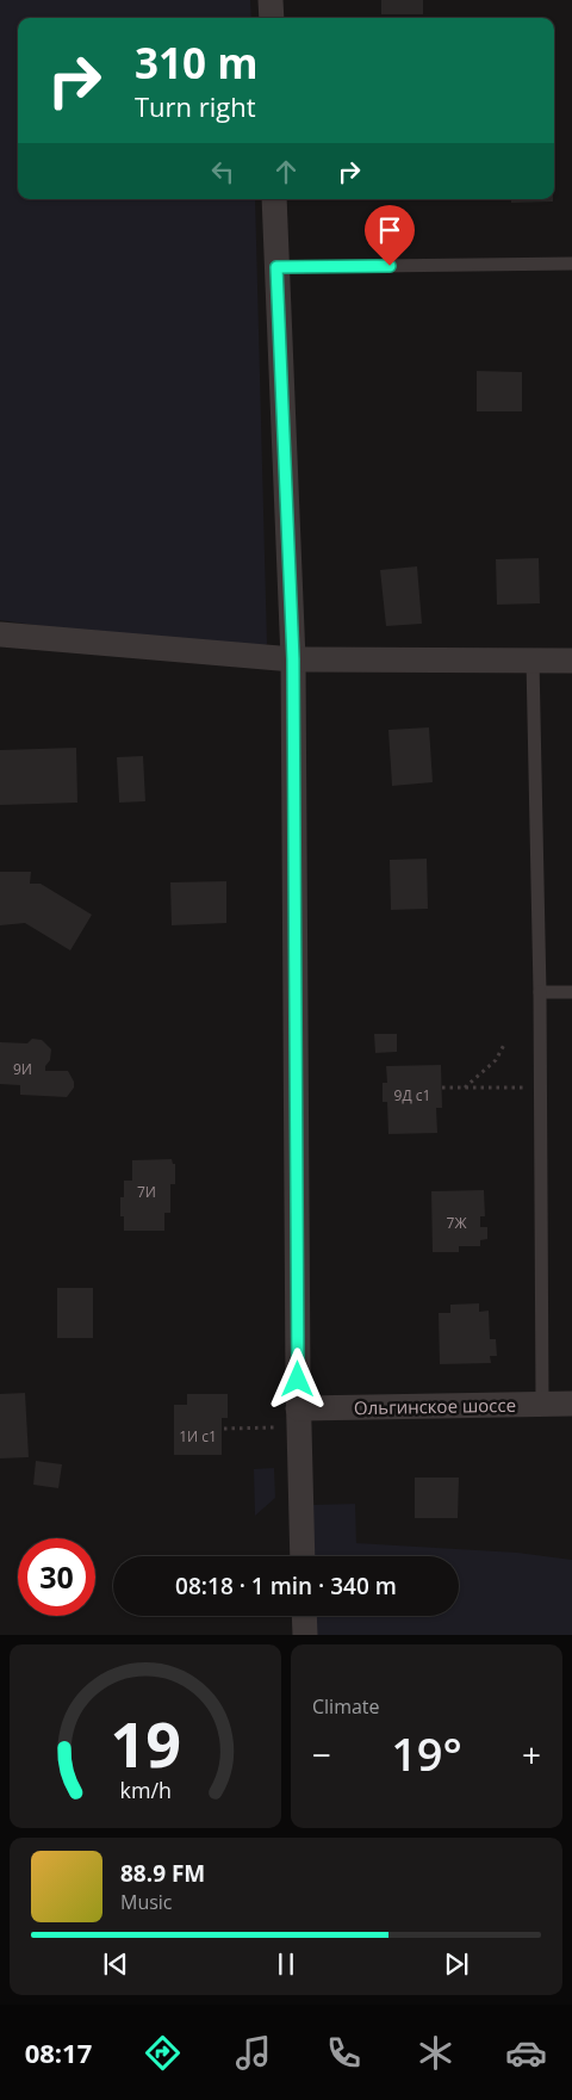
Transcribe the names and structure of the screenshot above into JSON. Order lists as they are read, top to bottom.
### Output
{
  "streets": {
    "street": ["Ольгинское шоссе"]
  },
  "house_numbers": [
    "9И",
    "9Д с1",
    "7И",
    "7Ж",
    "1И с1"
  ],
  "page": {
    "turn": ["310 m", "Turn right"],
    "limit": "30",
    "trip": "08:18 · 1 min · 340 m",
    "tile": "Climate",
    "heat": ["−", "19°", "+"],
    "song": ["88.9 FM", "Music"],
    "tabs": "08:17",
    "gauge": ["19", "km/h"]
  }
}
